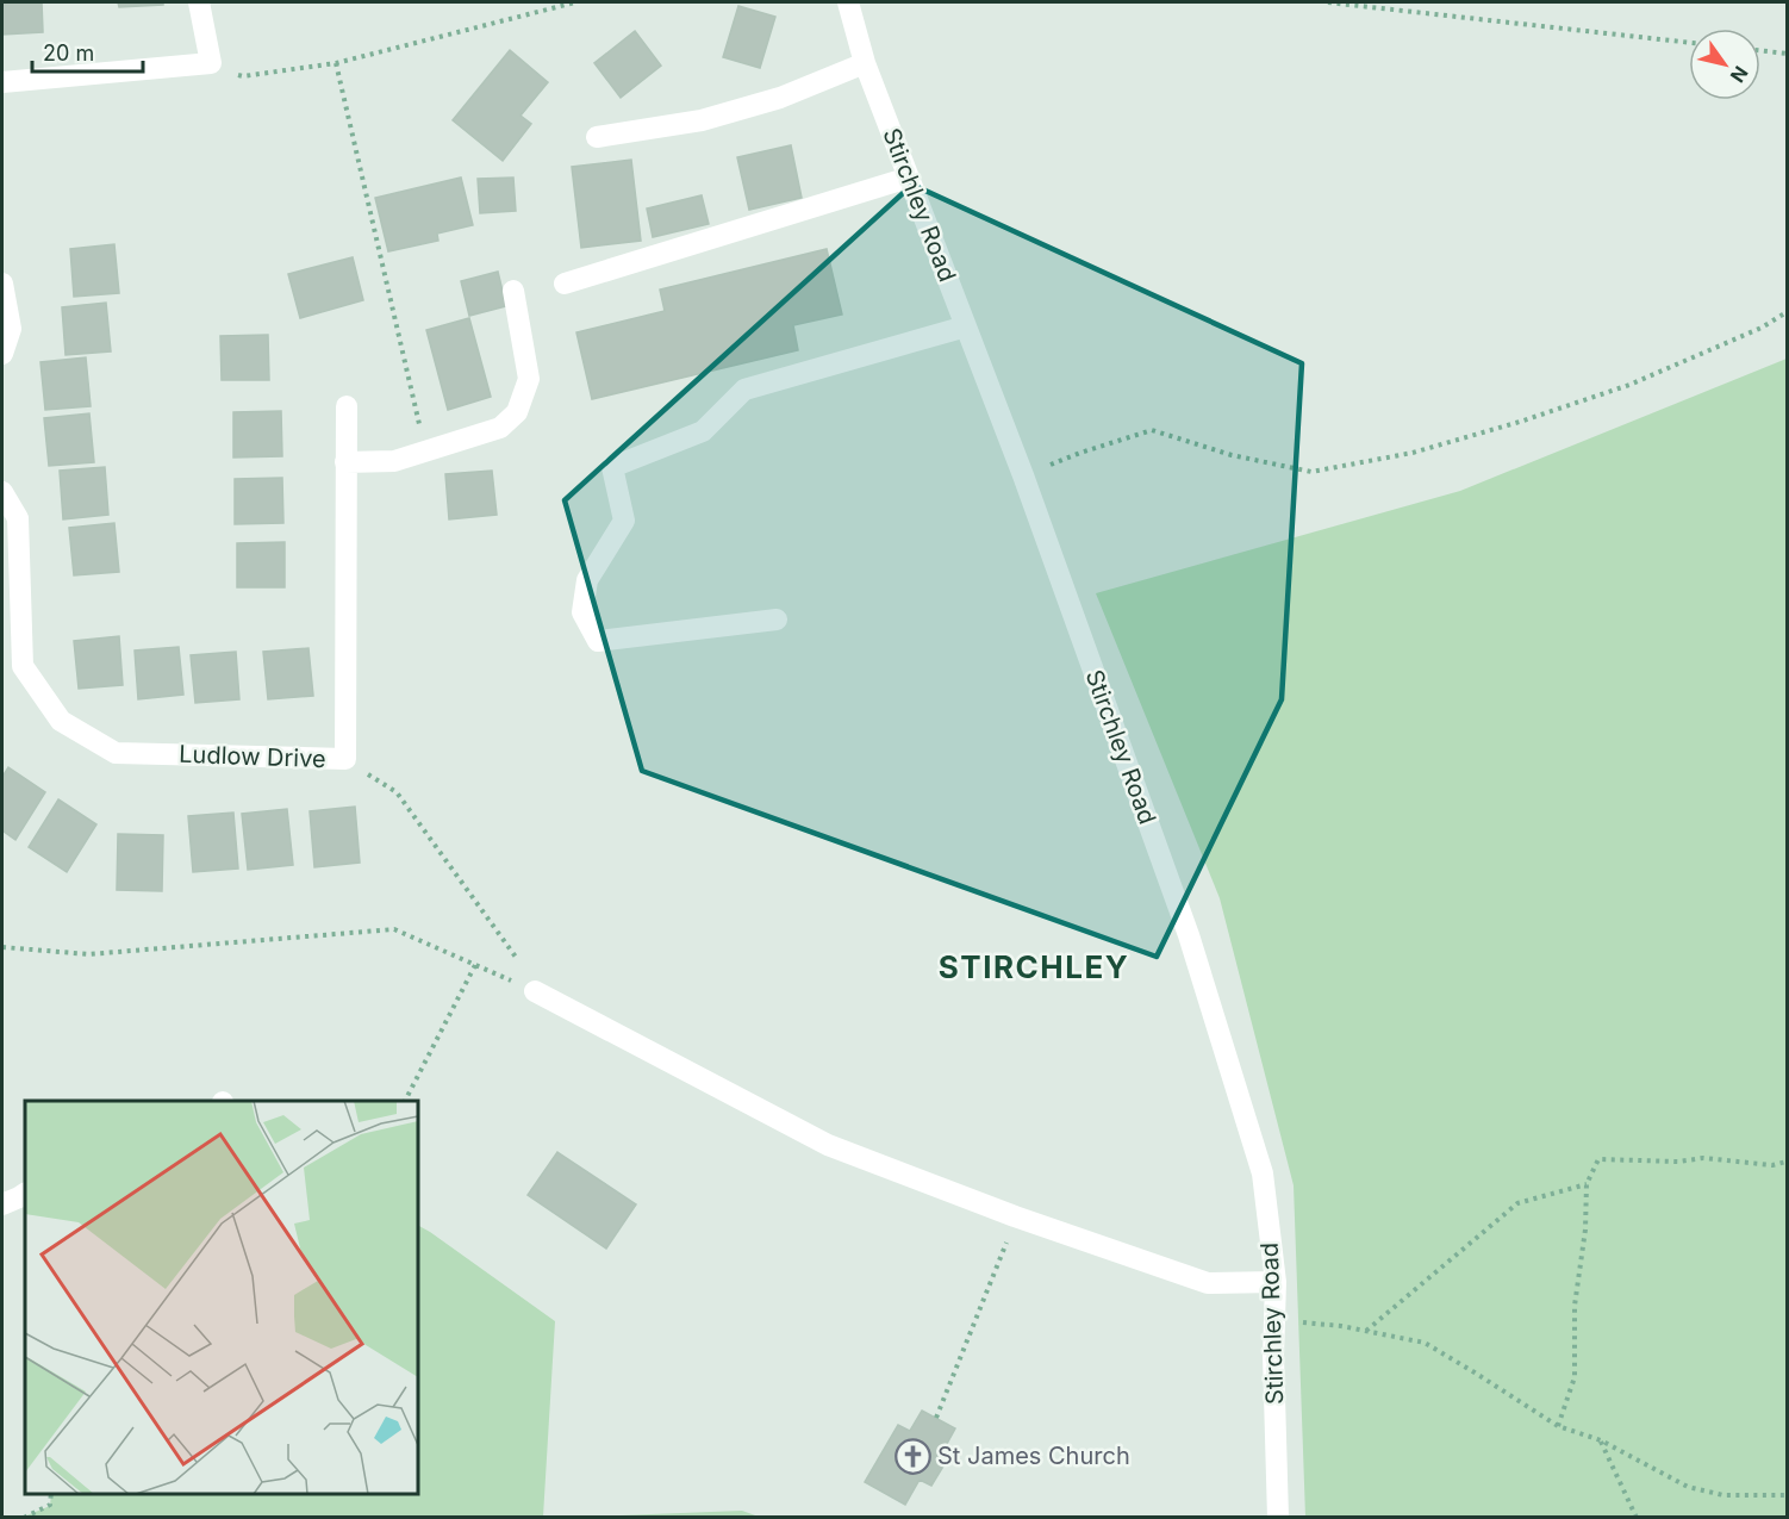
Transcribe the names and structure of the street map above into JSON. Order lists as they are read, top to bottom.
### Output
{
  "streets": {
    "street": ["Stirchley Road", "Ludlow Drive"]
  },
  "districts": ["STIRCHLEY"],
  "places": {
    "church": ["St James Church"]
  },
  "scale_bar": "20 m",
  "north": "bottom right"
}
